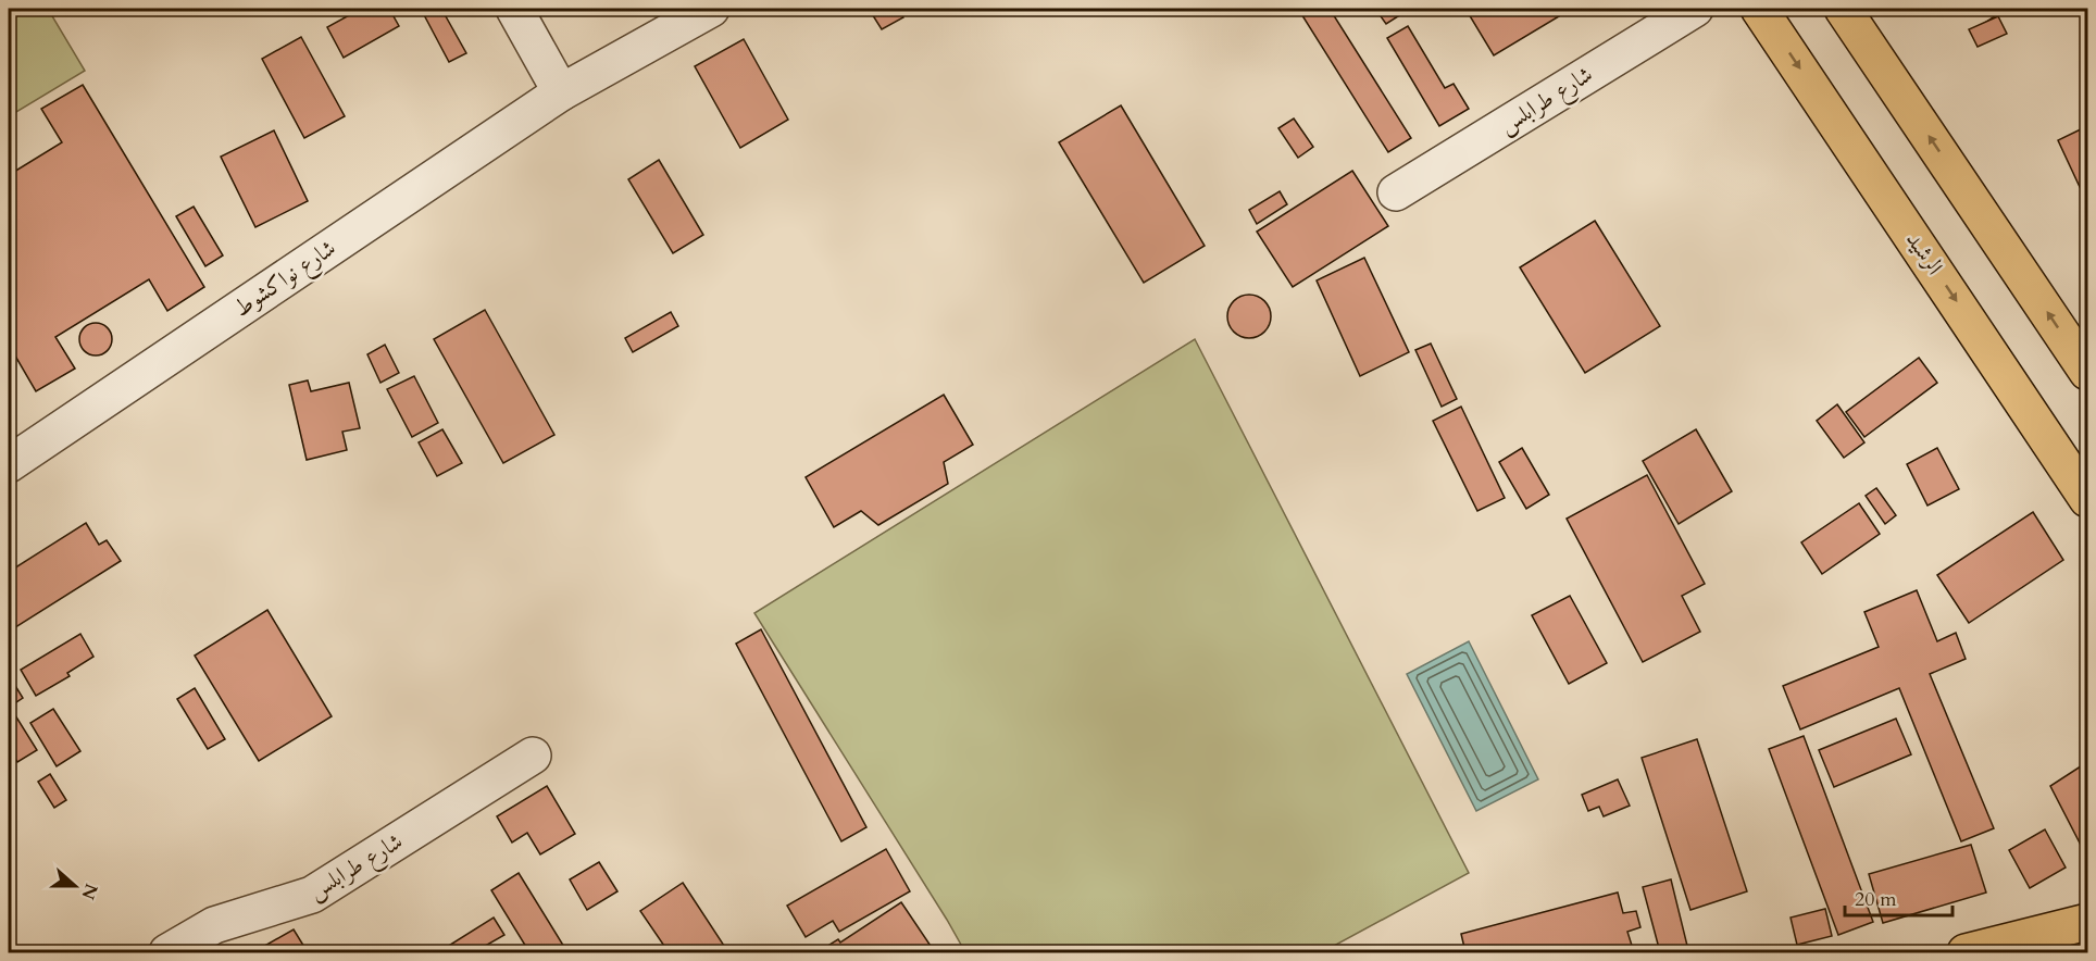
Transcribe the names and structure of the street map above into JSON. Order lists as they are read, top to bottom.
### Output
{
  "streets": {
    "main road": ["الرشيد"],
    "street": ["شارع طرابلس", "شارع نواكشوط"]
  },
  "scale_bar": "20 m",
  "north": "right"
}
